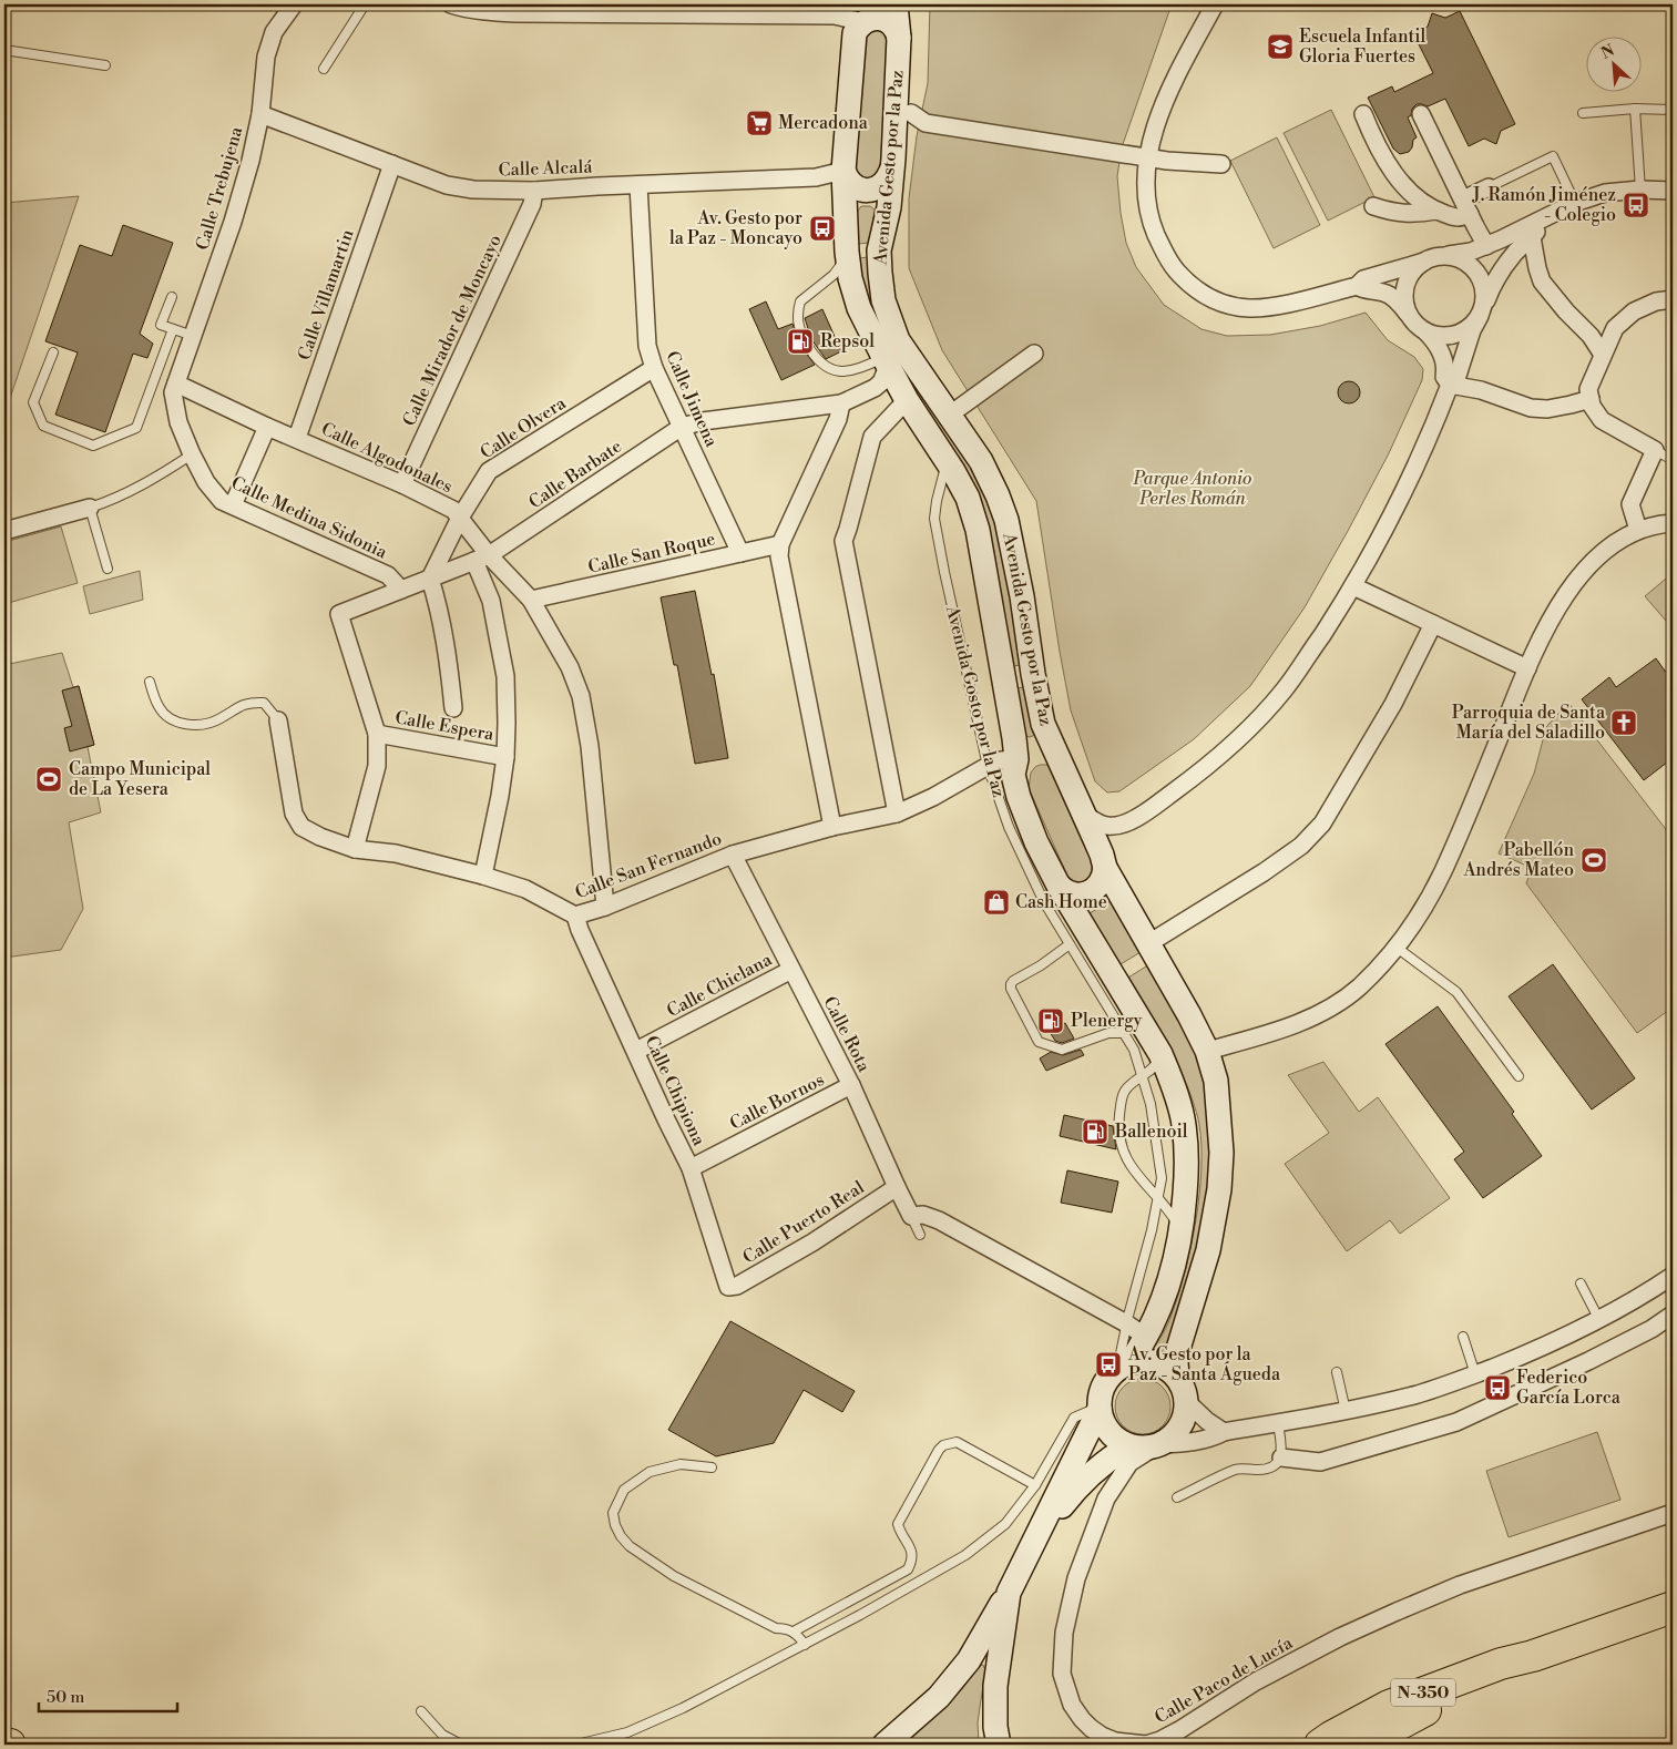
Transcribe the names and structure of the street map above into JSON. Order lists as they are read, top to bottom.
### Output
{
  "streets": {
    "highway": ["N-350"],
    "main road": ["Avenida Gesto por la Paz"],
    "street": [
      "Calle Alcalá",
      "Calle Trebujena",
      "Calle Villamartin",
      "Calle Mirador de Moncayo",
      "Calle Jimena",
      "Calle Olvera",
      "Calle Algodonales",
      "Calle Barbate",
      "Calle Medina Sidonia",
      "Calle San Roque",
      "Calle Espera",
      "Calle San Fernando",
      "Calle Chiclana",
      "Calle Rota",
      "Calle Chipiona",
      "Calle Bornos",
      "Calle Puerto Real",
      "Calle Paco de Lucía"
    ],
    "lane": ["Avenida Gosto por la Paz"]
  },
  "crossings": [
    ["Avenida Gesto por la Paz", "Calle Alcalá"],
    ["Avenida Gesto por la Paz", "Calle Barbate"],
    ["Avenida Gesto por la Paz", "Avenida Gosto por la Paz"],
    ["Avenida Gesto por la Paz", "Calle San Fernando"],
    ["Avenida Gesto por la Paz", "Calle Paco de Lucía"],
    ["Calle Alcalá", "Calle Trebujena"],
    ["Calle Alcalá", "Calle Villamartin"],
    ["Calle Alcalá", "Calle Mirador de Moncayo"],
    ["Calle Alcalá", "Calle Jimena"],
    ["Calle Trebujena", "Calle Algodonales"],
    ["Calle Trebujena", "Calle Medina Sidonia"],
    ["Calle Villamartin", "Calle Algodonales"],
    ["Calle Mirador de Moncayo", "Calle Algodonales"],
    ["Calle Jimena", "Calle Olvera"],
    ["Calle Jimena", "Calle Barbate"],
    ["Calle Jimena", "Calle San Roque"],
    ["Calle Olvera", "Calle Algodonales"],
    ["Calle Olvera", "Calle Barbate"],
    ["Calle Algodonales", "Calle Barbate"],
    ["Calle Algodonales", "Calle Medina Sidonia"],
    ["Calle Algodonales", "Calle San Roque"],
    ["Calle Algodonales", "Calle San Fernando"],
    ["Calle Barbate", "Calle Medina Sidonia"],
    ["Calle Barbate", "Calle Espera"],
    ["Avenida Gosto por la Paz", "Calle San Fernando"],
    ["Avenida Gosto por la Paz", "Calle Paco de Lucía"],
    ["Calle San Fernando", "Calle Rota"],
    ["Calle San Fernando", "Calle Chipiona"],
    ["Calle Chiclana", "Calle Rota"],
    ["Calle Chiclana", "Calle Chipiona"],
    ["Calle Rota", "Calle Bornos"],
    ["Calle Rota", "Calle Puerto Real"],
    ["Calle Chipiona", "Calle Bornos"],
    ["Calle Chipiona", "Calle Puerto Real"]
  ],
  "parks": ["Parque Antonio Perles Román"],
  "places": {
    "school or university": ["Escuela Infantil Gloria Fuertes"],
    "supermarket": ["Mercadona"],
    "bus stop": [
      "J. Ramón Jiménez - Colegio",
      "Av. Gesto por la Paz - Moncayo",
      "Av. Gesto por la Paz - Santa Águeda",
      "Federico García Lorca"
    ],
    "fuel station": ["Repsol", "Plenergy", "Ballenoil"],
    "church": ["Parroquia de Santa María del Saladillo"],
    "sports": ["Campo Municipal de La Yesera", "Pabellón Andrés Mateo"],
    "shop": ["Cash Home"]
  },
  "scale_bar": "50 m",
  "north": "top left"
}
